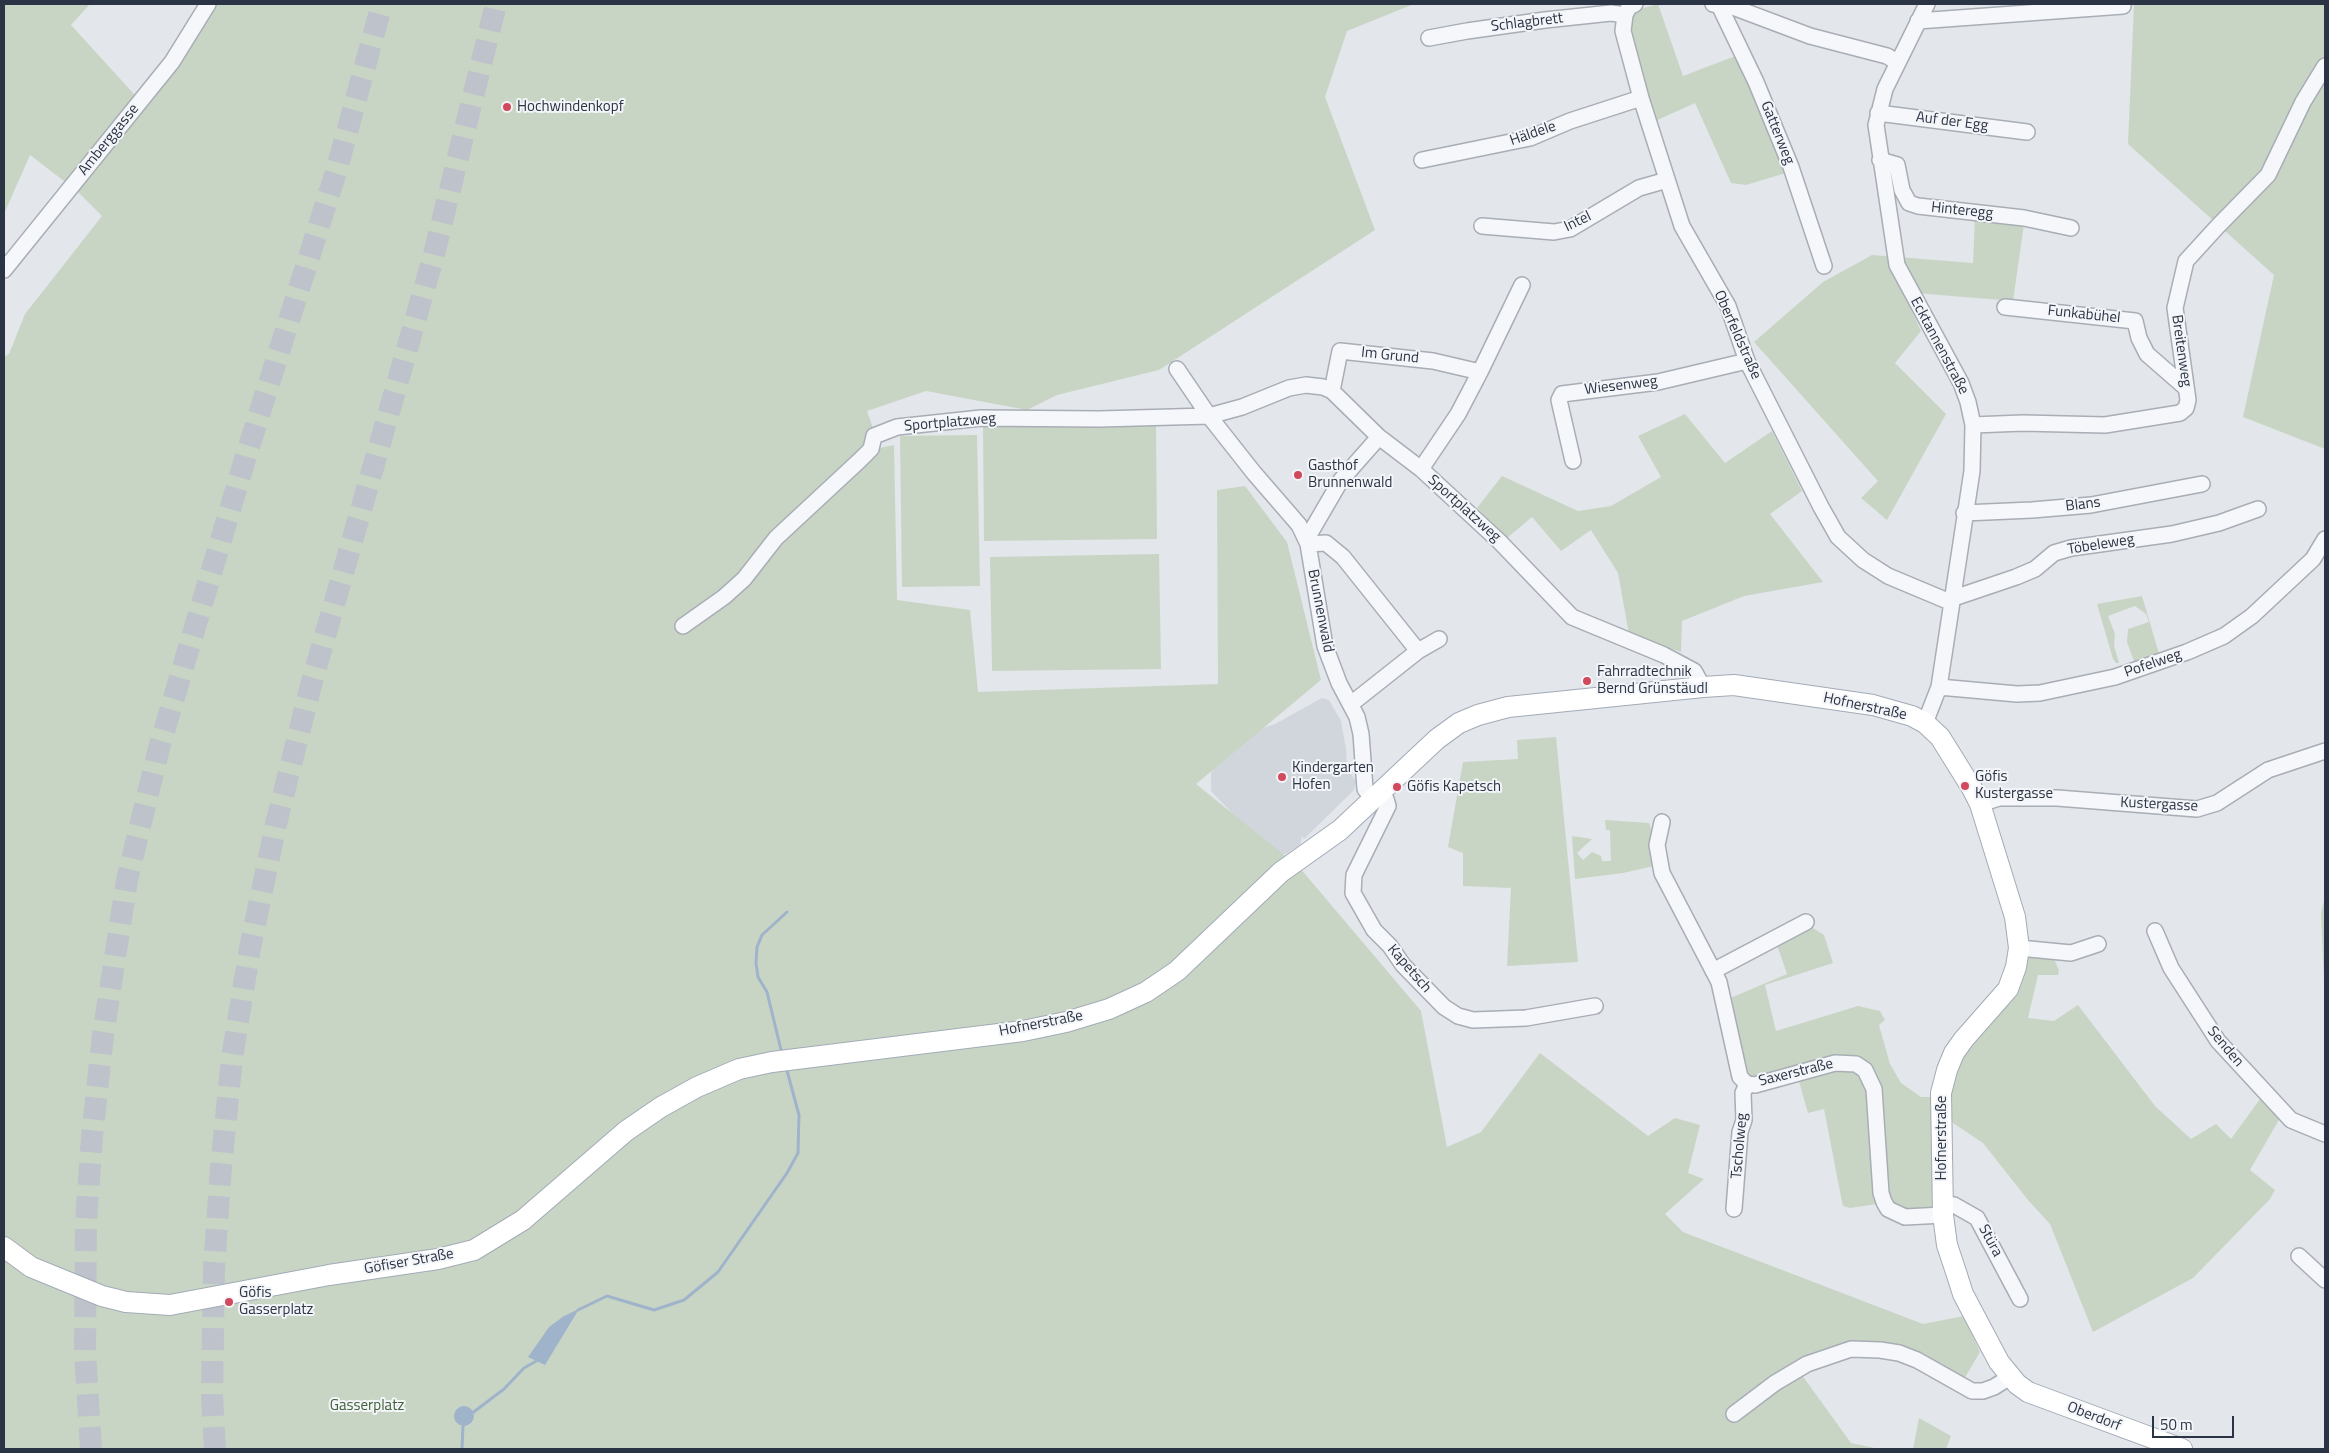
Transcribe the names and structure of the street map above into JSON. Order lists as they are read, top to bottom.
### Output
{
  "streets": {
    "main road": ["Hofnerstraße", "Göfiser Straße", "Oberdorf"],
    "street": [
      "Schlagbrett",
      "Auf der Egg",
      "Gatterweg",
      "Häldele",
      "Amberggasse",
      "Hinteregg",
      "Intel",
      "Funkabühel",
      "Oberfeldstraße",
      "Ecktannenstraße",
      "Breitenweg",
      "Im Grund",
      "Wiesenweg",
      "Sportplatzweg",
      "Blans",
      "Töbeleweg",
      "Brunnenwald",
      "Pofelweg",
      "Kustergasse",
      "Kapetsch",
      "Senden",
      "Saxerstraße",
      "Tscholweg",
      "Stüra"
    ]
  },
  "crossings": [
    ["Schlagbrett", "Oberfeldstraße"],
    ["Auf der Egg", "Ecktannenstraße"],
    ["Häldele", "Oberfeldstraße"],
    ["Hinteregg", "Ecktannenstraße"],
    ["Intel", "Oberfeldstraße"],
    ["Funkabühel", "Breitenweg"],
    ["Oberfeldstraße", "Ecktannenstraße"],
    ["Oberfeldstraße", "Wiesenweg"],
    ["Oberfeldstraße", "Töbeleweg"],
    ["Ecktannenstraße", "Breitenweg"],
    ["Ecktannenstraße", "Blans"],
    ["Ecktannenstraße", "Töbeleweg"],
    ["Ecktannenstraße", "Pofelweg"],
    ["Ecktannenstraße", "Hofnerstraße"],
    ["Im Grund", "Sportplatzweg"],
    ["Sportplatzweg", "Brunnenwald"],
    ["Sportplatzweg", "Hofnerstraße"],
    ["Brunnenwald", "Hofnerstraße"],
    ["Brunnenwald", "Kapetsch"],
    ["Hofnerstraße", "Kustergasse"],
    ["Hofnerstraße", "Kapetsch"],
    ["Hofnerstraße", "Saxerstraße"],
    ["Hofnerstraße", "Stüra"],
    ["Hofnerstraße", "Göfiser Straße"],
    ["Hofnerstraße", "Oberdorf"],
    ["Saxerstraße", "Tscholweg"],
    ["Saxerstraße", "Stüra"]
  ],
  "parks": ["Gasserplatz"],
  "places": [
    "Hochwindenkopf",
    "Gasthof Brunnenwald",
    "Fahrradtechnik Bernd Grünstäudl",
    "Kindergarten Hofen",
    "Göfis Kustergasse",
    "Göfis Kapetsch",
    "Göfis Gasserplatz"
  ],
  "scale_bar": "50 m"
}
